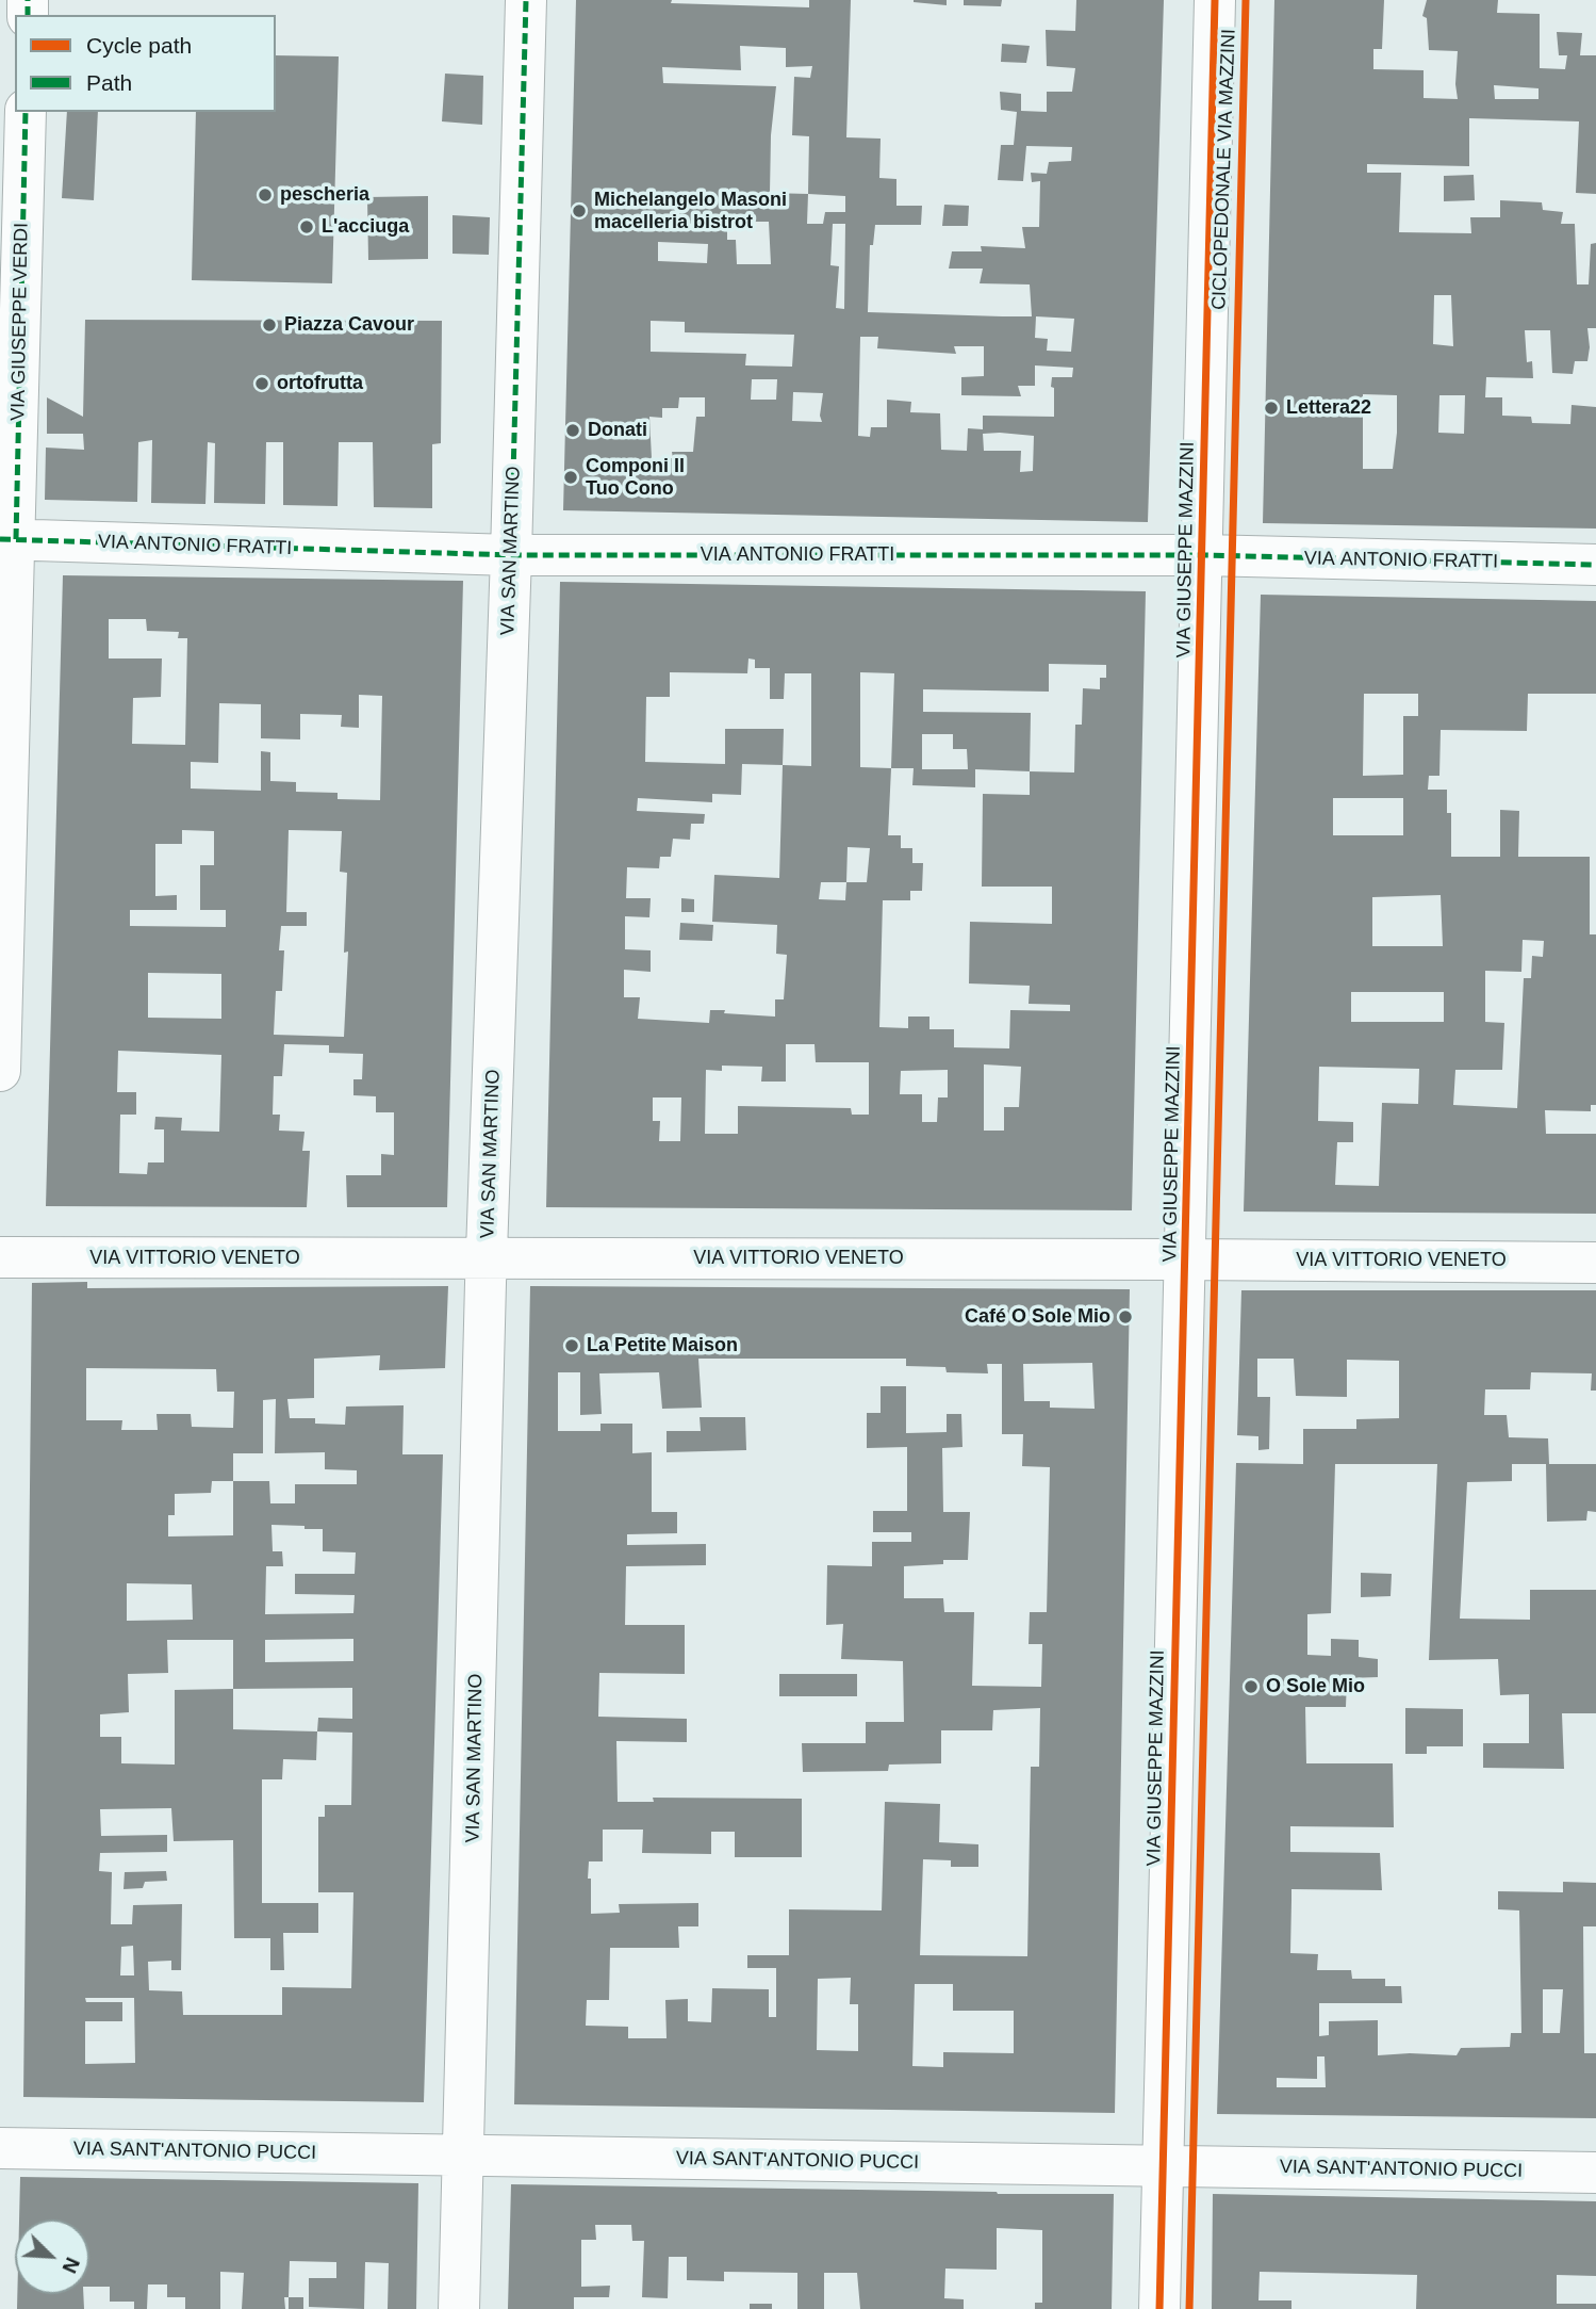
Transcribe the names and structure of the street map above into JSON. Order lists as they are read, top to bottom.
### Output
{
  "streets": {
    "street": [
      "VIA GIUSEPPE VERDI",
      "VIA ANTONIO FRATTI",
      "VIA GIUSEPPE MAZZINI",
      "VIA SAN MARTINO",
      "VIA VITTORIO VENETO",
      "VIA SANT'ANTONIO PUCCI"
    ],
    "cycle path": ["CICLOPEDONALE VIA MAZZINI"]
  },
  "crossings": [
    ["VIA GIUSEPPE VERDI", "VIA ANTONIO FRATTI"],
    ["VIA ANTONIO FRATTI", "VIA GIUSEPPE MAZZINI"],
    ["VIA ANTONIO FRATTI", "VIA SAN MARTINO"],
    ["VIA GIUSEPPE MAZZINI", "VIA VITTORIO VENETO"],
    ["VIA GIUSEPPE MAZZINI", "VIA SANT'ANTONIO PUCCI"],
    ["VIA SAN MARTINO", "VIA VITTORIO VENETO"],
    ["VIA SAN MARTINO", "VIA SANT'ANTONIO PUCCI"]
  ],
  "places": [
    "pescheria",
    "Michelangelo Masoni macelleria bistrot",
    "L'acciuga",
    "Piazza Cavour",
    "ortofrutta",
    "Lettera22",
    "Donati",
    "Componi Il Tuo Cono",
    "Café O Sole Mio",
    "La Petite Maison",
    "O Sole Mio"
  ],
  "legend": ["Cycle path", "Path"],
  "north": "bottom right"
}
